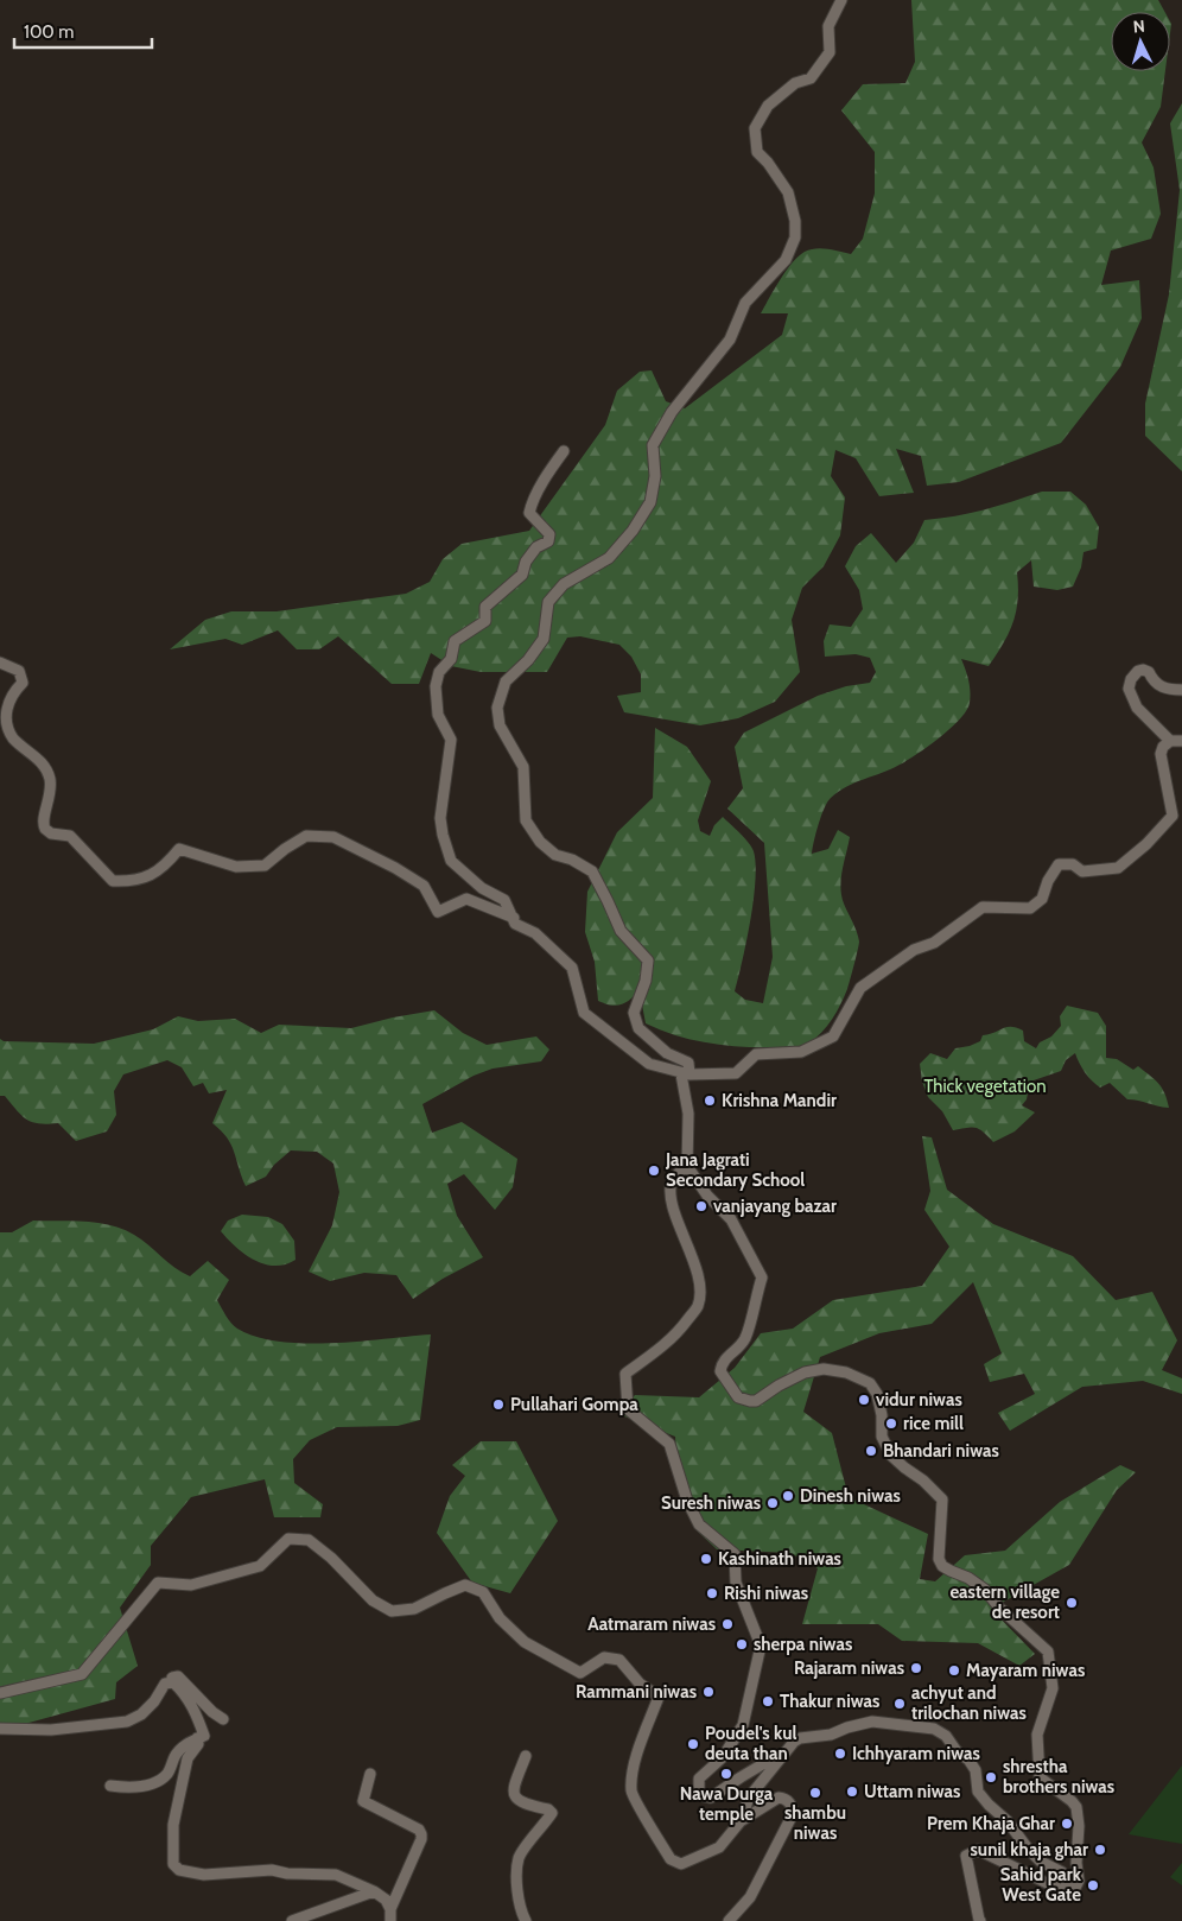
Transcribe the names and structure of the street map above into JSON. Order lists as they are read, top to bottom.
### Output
{
  "parks": ["Thick vegetation"],
  "places": [
    "Krishna Mandir",
    "Jana Jagrati Secondary School",
    "vanjayang bazar",
    "vidur niwas",
    "Pullahari Gompa",
    "rice mill",
    "Bhandari niwas",
    "Dinesh niwas",
    "Suresh niwas",
    "Kashinath niwas",
    "Rishi niwas",
    "eastern village de resort",
    "Aatmaram niwas",
    "sherpa niwas",
    "Rajaram niwas",
    "Mayaram niwas",
    "Rammani niwas",
    "Thakur niwas",
    "achyut and trilochan niwas",
    "Poudel's kul deuta than",
    "Ichhyaram niwas",
    "Nawa Durga temple",
    "shrestha brothers niwas",
    "Uttam niwas",
    "shambu niwas",
    "Prem Khaja Ghar",
    "sunil khaja ghar",
    "Sahid park West Gate"
  ],
  "scale_bar": "100 m",
  "north": "top"
}
